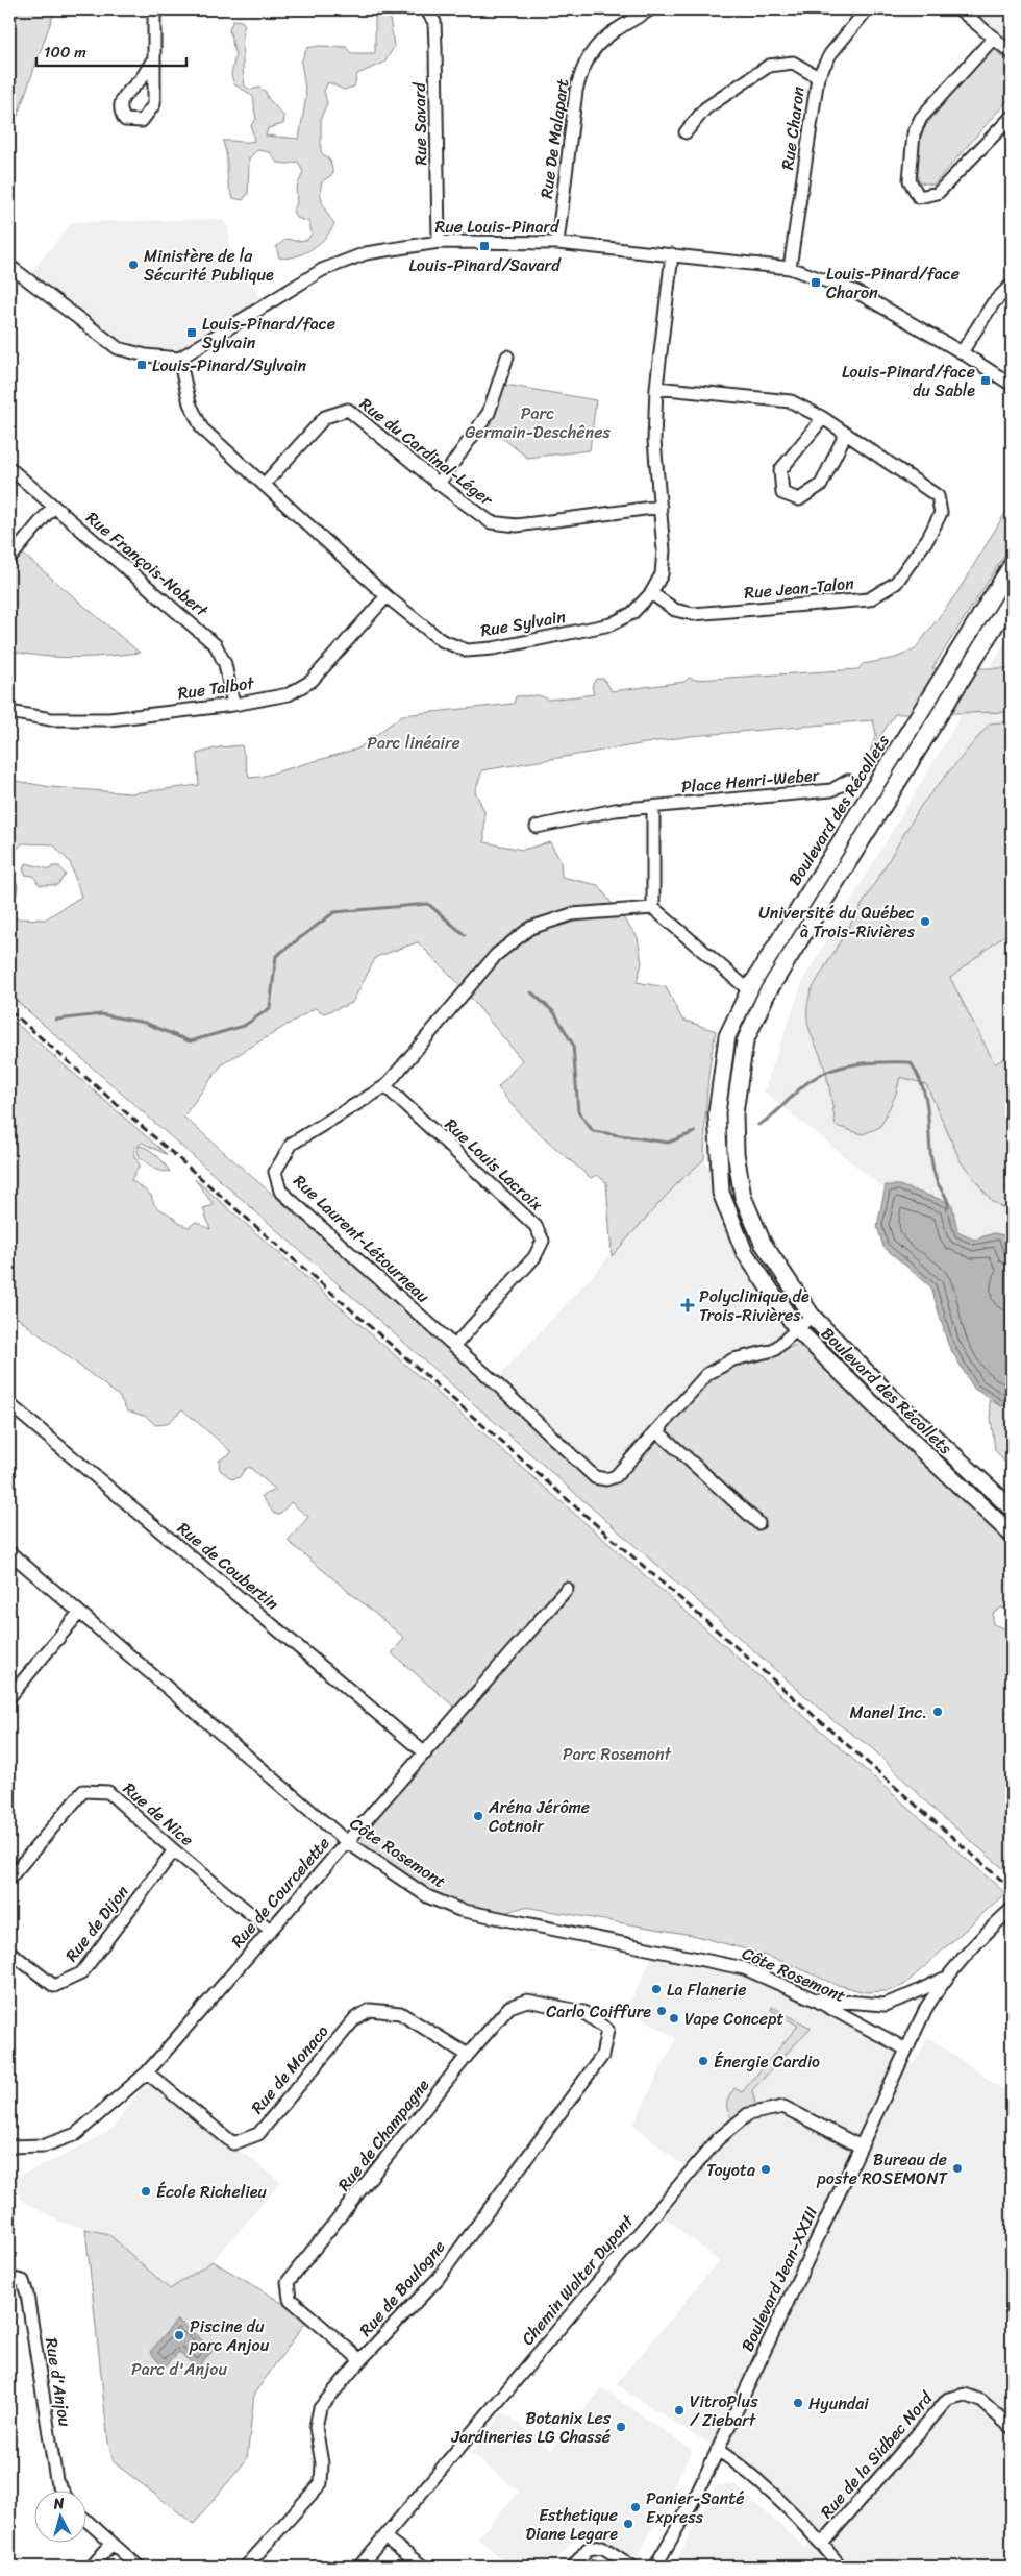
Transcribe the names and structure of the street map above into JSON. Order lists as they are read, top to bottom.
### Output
{
  "streets": {
    "main road": ["Boulevard des Récollets"],
    "street": [
      "Rue Savard",
      "Rue Charon",
      "Rue De Malapart",
      "Rue Louis-Pinard",
      "Rue du Cardinal-Léger",
      "Rue François-Nobert",
      "Rue Jean-Talon",
      "Rue Sylvain",
      "Rue Talbot",
      "Place Henri-Weber",
      "Rue Louis Lacroix",
      "Rue Laurent-Létourneau",
      "Rue de Coubertin",
      "Rue de Nice",
      "Côte Rosemont",
      "Rue de Courcelette",
      "Rue de Dijon",
      "Rue de Monaco",
      "Rue de Champagne",
      "Boulevard Jean-XXIII",
      "Chemin Walter Dupont",
      "Rue de Boulogne",
      "Rue d'Anjou",
      "Rue de la Sidbec Nord"
    ]
  },
  "crossings": [
    ["Rue Savard", "Rue Louis-Pinard"],
    ["Rue Charon", "Rue Louis-Pinard"],
    ["Rue De Malapart", "Rue Louis-Pinard"],
    ["Rue Louis-Pinard", "Rue Sylvain"],
    ["Rue du Cardinal-Léger", "Rue Sylvain"],
    ["Rue François-Nobert", "Rue Talbot"],
    ["Rue Jean-Talon", "Rue Sylvain"],
    ["Rue Sylvain", "Rue Talbot"],
    ["Boulevard des Récollets", "Rue Laurent-Létourneau"],
    ["Rue Louis Lacroix", "Rue Laurent-Létourneau"],
    ["Rue de Coubertin", "Rue de Courcelette"],
    ["Rue de Nice", "Rue de Courcelette"],
    ["Rue de Nice", "Rue de Dijon"],
    ["Côte Rosemont", "Rue de Courcelette"],
    ["Côte Rosemont", "Boulevard Jean-XXIII"],
    ["Rue de Courcelette", "Rue de Monaco"],
    ["Rue de Monaco", "Rue de Champagne"],
    ["Rue de Champagne", "Rue de Boulogne"],
    ["Boulevard Jean-XXIII", "Chemin Walter Dupont"]
  ],
  "parks": [
    "Parc Germain-Deschênes",
    "Parc linéaire",
    "Parc Rosemont",
    "Parc d'Anjou"
  ],
  "places": {
    "transit": [
      "Louis-Pinard/Savard",
      "Louis-Pinard/face Charon",
      "Louis-Pinard/face Sylvain",
      "Louis-Pinard/Sylvain",
      "Louis-Pinard/face du Sable"
    ],
    "other": [
      "Ministère de la Sécurité Publique",
      "Université du Québec à Trois-Rivières",
      "Manel Inc.",
      "Aréna Jérôme Cotnoir",
      "La Flanerie",
      "Carlo Coiffure",
      "Vape Concept",
      "Énergie Cardio",
      "Bureau de poste ROSEMONT",
      "Toyota",
      "École Richelieu",
      "Piscine du parc Anjou",
      "Hyundai",
      "VitroPlus / Ziebart",
      "Botanix Les Jardineries LG Chassé",
      "Panier-Santé Express",
      "Esthetique Diane Legare"
    ],
    "health": ["Polyclinique de Trois-Rivières"]
  },
  "scale_bar": "100 m",
  "north": "top"
}
